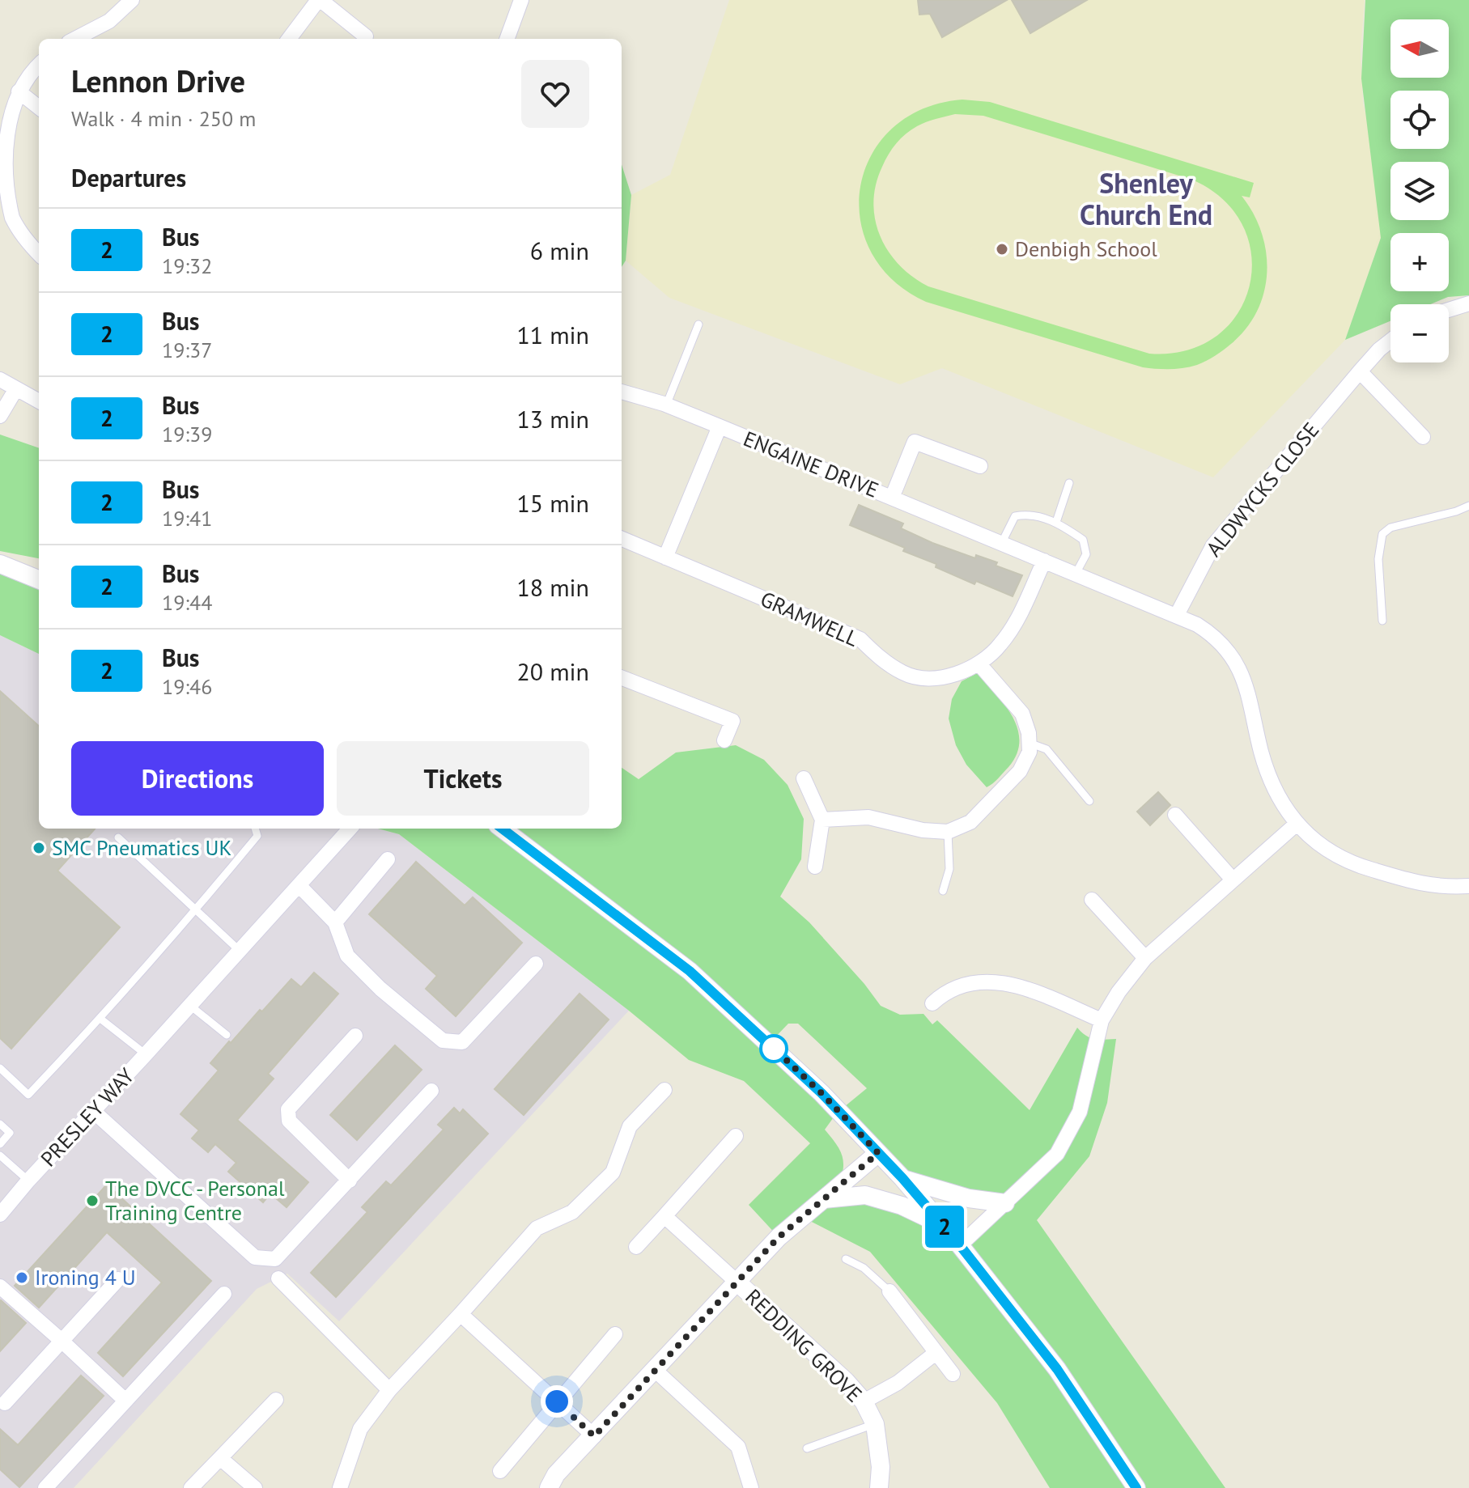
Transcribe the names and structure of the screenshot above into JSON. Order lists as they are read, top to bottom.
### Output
{
  "streets": {
    "street": [
      "ENGAINE DRIVE",
      "ALDWYCKS CLOSE",
      "GRAMWELL",
      "PRESLEY WAY",
      "REDDING GROVE"
    ]
  },
  "crossings": [
    ["ENGAINE DRIVE", "ALDWYCKS CLOSE"],
    ["ENGAINE DRIVE", "GRAMWELL"]
  ],
  "districts": ["Shenley Church End"],
  "places": [
    "Denbigh School",
    "SMC Pneumatics UK",
    "The DVCC - Personal Training Centre",
    "Ironing 4 U"
  ],
  "lines": ["bus line 2"],
  "north": "left",
  "page": {
    "on_map": "2",
    "map_buttons": ["+", "−"],
    "heading": [
      ["Lennon Drive", "Walk · 4 min · 250 m"],
      "Departures"
    ],
    "list": [
      {
        "mark": "2",
        "name": "Bus",
        "note": "19:32",
        "value": "6 min"
      },
      {
        "mark": "2",
        "name": "Bus",
        "note": "19:37",
        "value": "11 min"
      },
      {
        "mark": "2",
        "name": "Bus",
        "note": "19:39",
        "value": "13 min"
      },
      {
        "mark": "2",
        "name": "Bus",
        "note": "19:41",
        "value": "15 min"
      },
      {
        "mark": "2",
        "name": "Bus",
        "note": "19:44",
        "value": "18 min"
      },
      {
        "mark": "2",
        "name": "Bus",
        "note": "19:46",
        "value": "20 min"
      }
    ],
    "buttons": ["Directions", "Tickets"]
  }
}
